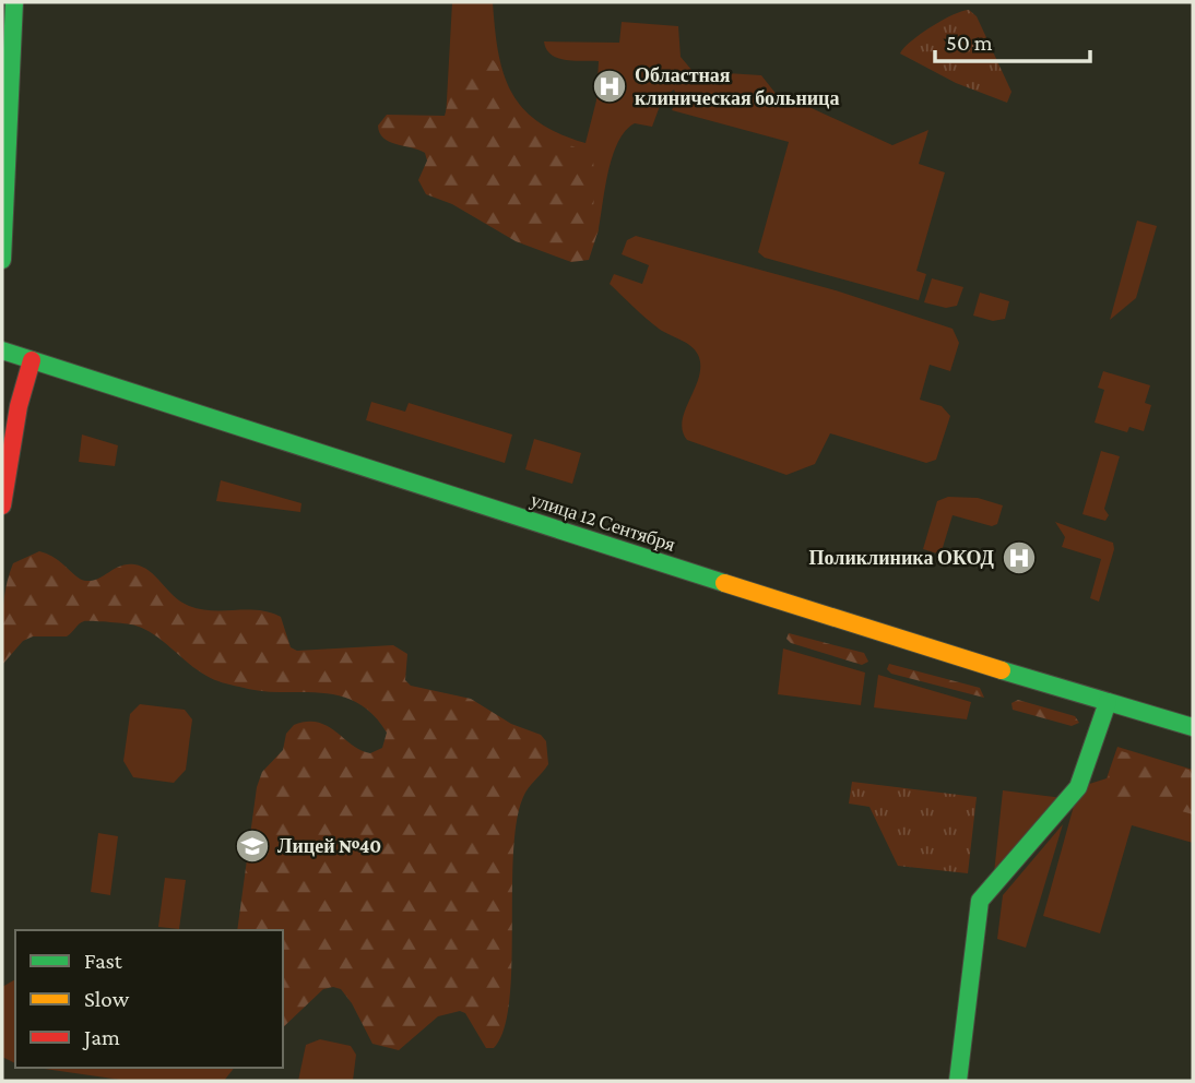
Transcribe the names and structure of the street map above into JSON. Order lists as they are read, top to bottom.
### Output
{
  "streets": {
    "main road": ["улица 12 Сентября"]
  },
  "places": {
    "hospital": ["Областная клиническая больница", "Поликлиника ОКОД"],
    "school or university": ["Лицей №40"]
  },
  "legend": ["Fast", "Slow", "Jam"],
  "scale_bar": "50 m"
}
